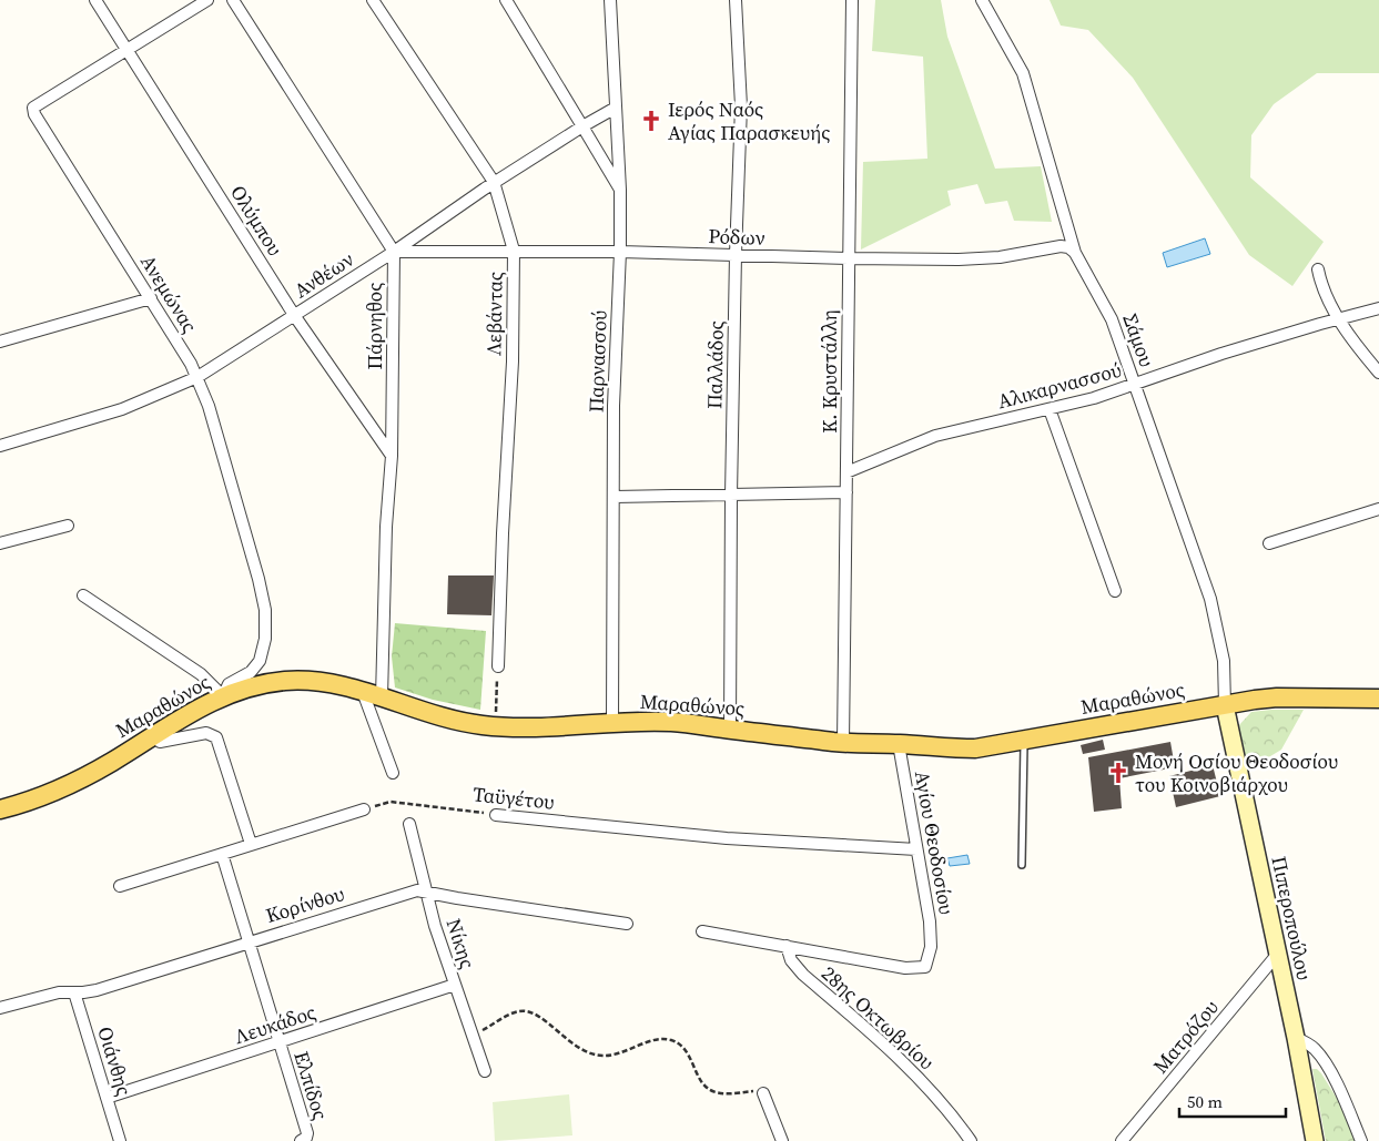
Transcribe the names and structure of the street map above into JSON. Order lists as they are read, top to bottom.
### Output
{
  "streets": {
    "main road": ["Μαραθώνος"],
    "street": [
      "Ολύμπου",
      "Ρόδων",
      "Ανθέων",
      "Ανεμώνας",
      "Λεβάντας",
      "Πάρνηθος",
      "Σάμου",
      "Παρνασσού",
      "Παλλάδος",
      "Κ. Κρυστάλλη",
      "Αλικαρνασσού",
      "Ταϋγέτου",
      "Αγίου Θεοδοσίου",
      "Κορίνθου",
      "Πιπεροπούλου",
      "Νίκης",
      "28ης Οκτωβρίου",
      "Λευκάδος",
      "Ματρόζου",
      "Οιάνθης",
      "Ελπίδος"
    ]
  },
  "crossings": [
    ["Ολύμπου", "Ανθέων"],
    ["Ολύμπου", "Ανεμώνας"],
    ["Ολύμπου", "Πάρνηθος"],
    ["Ρόδων", "Ανθέων"],
    ["Ρόδων", "Λεβάντας"],
    ["Ρόδων", "Πάρνηθος"],
    ["Ρόδων", "Σάμου"],
    ["Ρόδων", "Παρνασσού"],
    ["Ρόδων", "Παλλάδος"],
    ["Ρόδων", "Κ. Κρυστάλλη"],
    ["Ανθέων", "Ανεμώνας"],
    ["Ανθέων", "Λεβάντας"],
    ["Ανθέων", "Πάρνηθος"],
    ["Ανθέων", "Παρνασσού"],
    ["Ανεμώνας", "Μαραθώνος"],
    ["Πάρνηθος", "Μαραθώνος"],
    ["Σάμου", "Αλικαρνασσού"],
    ["Σάμου", "Μαραθώνος"],
    ["Σάμου", "Πιπεροπούλου"],
    ["Παρνασσού", "Μαραθώνος"],
    ["Παλλάδος", "Μαραθώνος"],
    ["Κ. Κρυστάλλη", "Αλικαρνασσού"],
    ["Κ. Κρυστάλλη", "Μαραθώνος"],
    ["Μαραθώνος", "Αγίου Θεοδοσίου"],
    ["Μαραθώνος", "Πιπεροπούλου"],
    ["Ταϋγέτου", "Αγίου Θεοδοσίου"],
    ["Αγίου Θεοδοσίου", "28ης Οκτωβρίου"],
    ["Κορίνθου", "Νίκης"],
    ["Κορίνθου", "Οιάνθης"],
    ["Κορίνθου", "Ελπίδος"],
    ["Πιπεροπούλου", "Ματρόζου"],
    ["Νίκης", "Λευκάδος"],
    ["Λευκάδος", "Οιάνθης"],
    ["Λευκάδος", "Ελπίδος"]
  ],
  "places": {
    "church": ["Ιερός Ναός Αγίας Παρασκευής", "Μονή Οσίου Θεοδοσίου του Κοινοβιάρχου"]
  },
  "scale_bar": "50 m"
}
